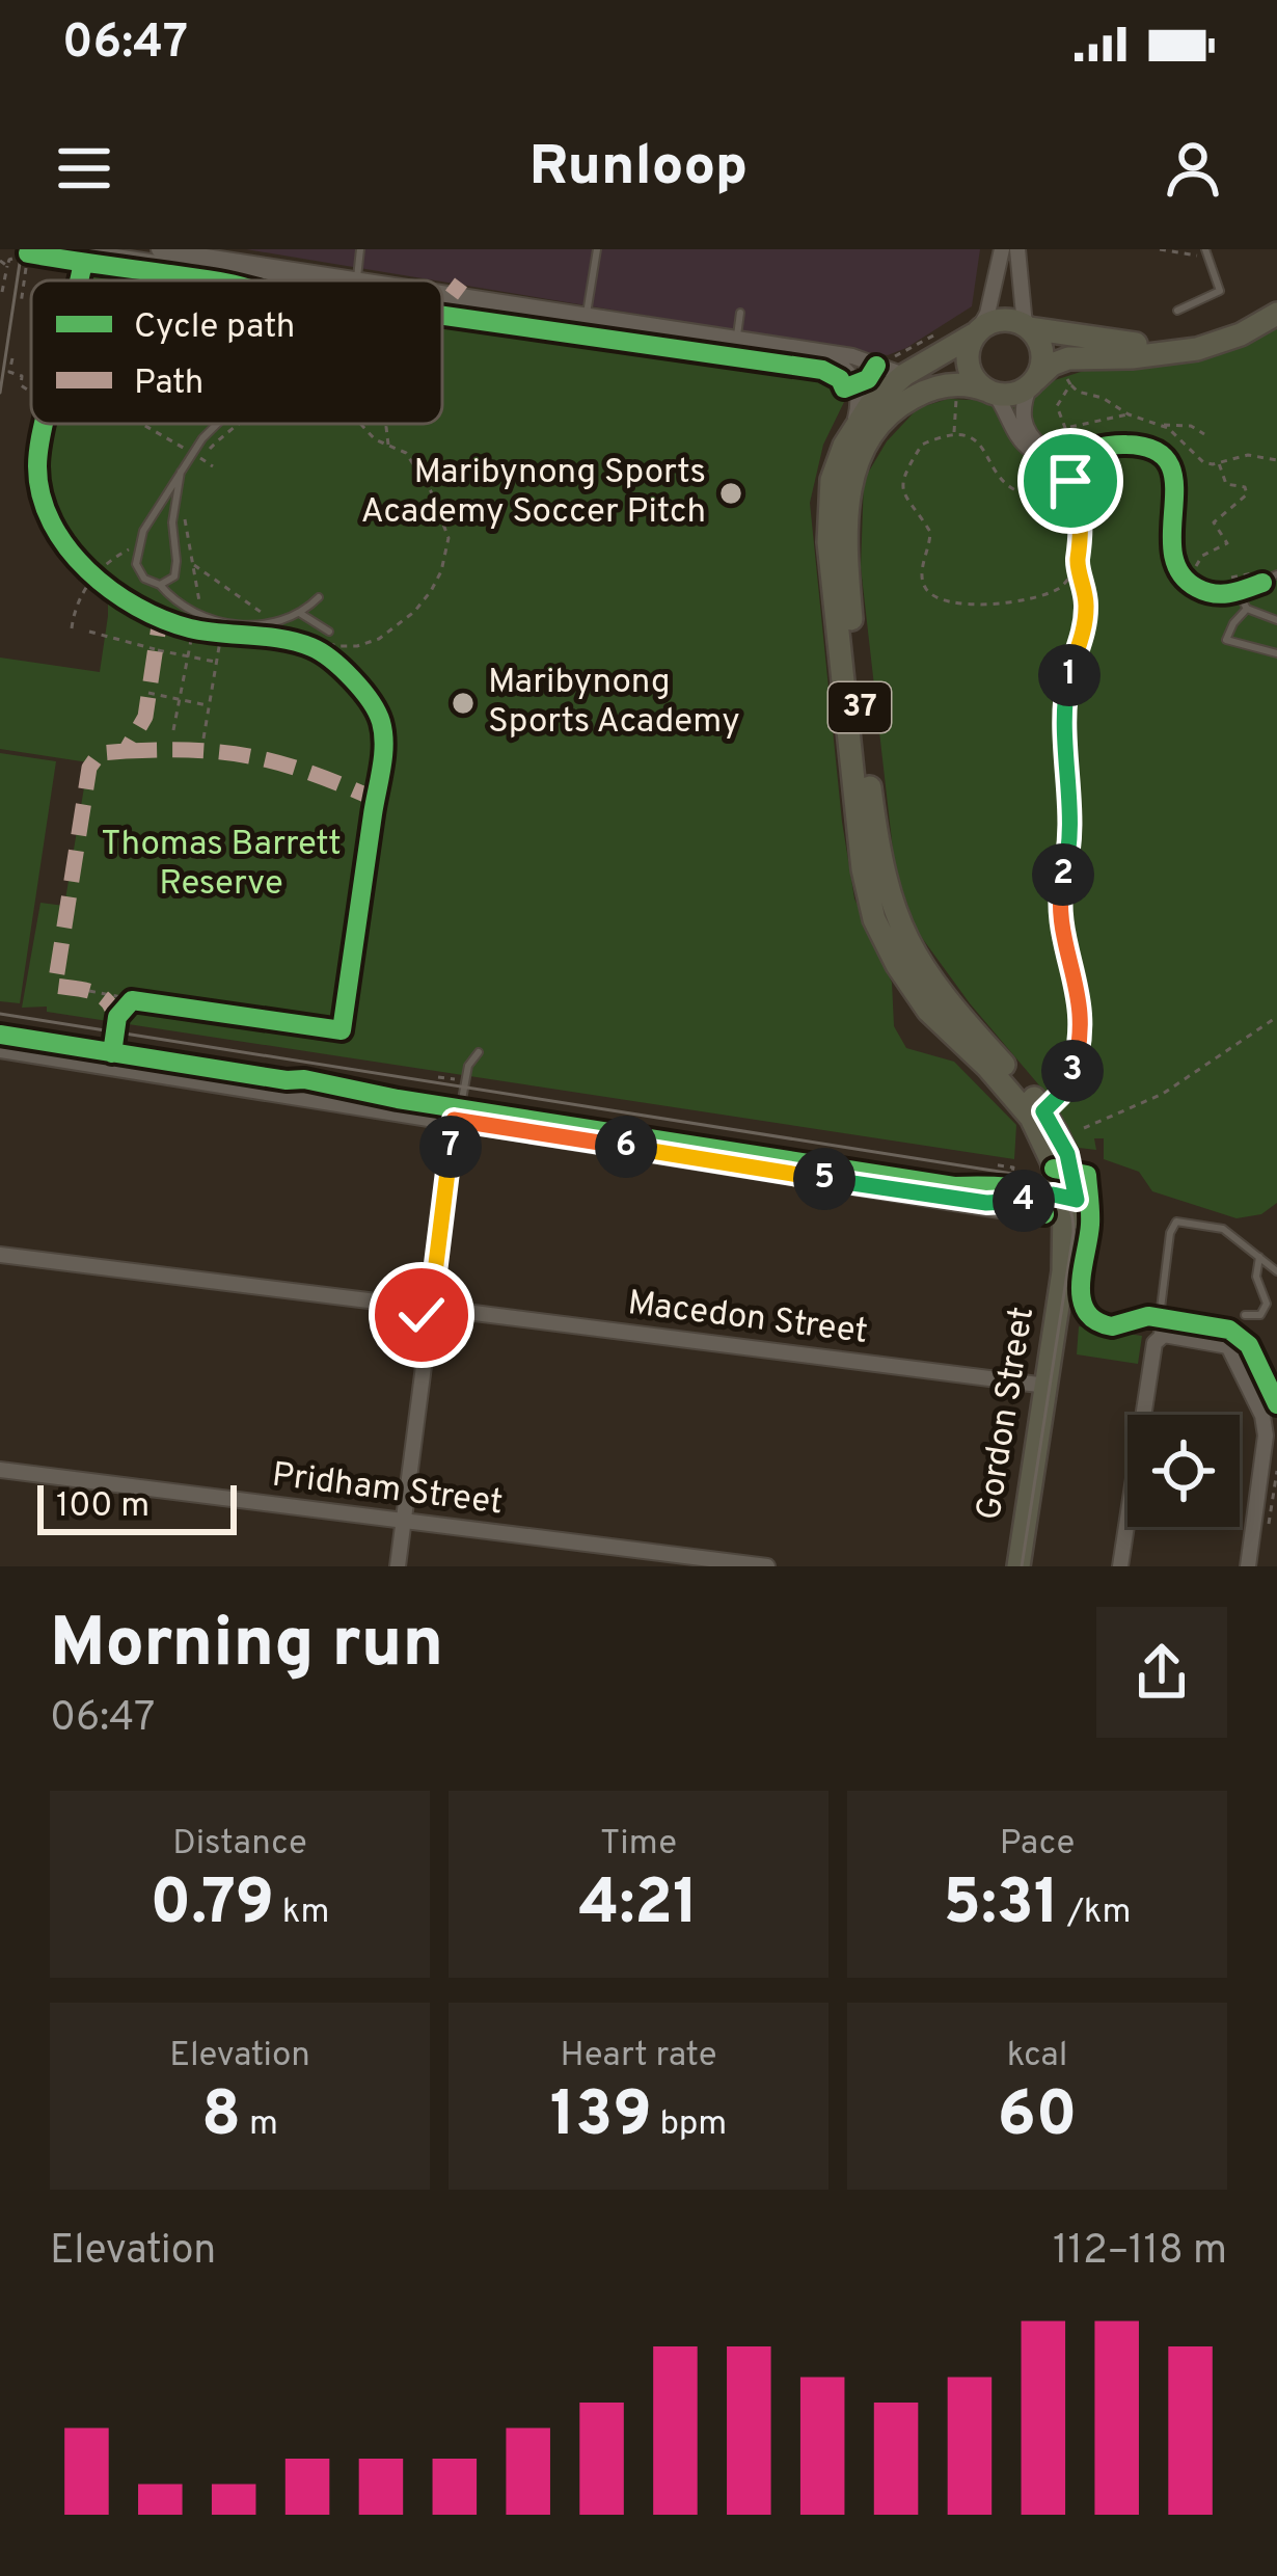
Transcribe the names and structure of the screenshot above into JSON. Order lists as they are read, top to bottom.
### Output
{
  "streets": {
    "main road": ["37", "Gordon Street"],
    "street": ["Macedon Street", "Pridham Street"]
  },
  "crossings": [
    ["37", "Gordon Street"],
    ["Macedon Street", "Gordon Street"]
  ],
  "parks": ["Thomas Barrett Reserve"],
  "places": ["Maribynong Sports Academy Soccer Pitch", "Maribynong Sports Academy"],
  "legend": ["Cycle path", "Path"],
  "scale_bar": "100 m",
  "page": {
    "status": "06:47",
    "header": "Runloop",
    "pins": [
      "1",
      "2",
      "3",
      "6",
      "7",
      "5",
      "4"
    ],
    "scale": "100 m",
    "heading": ["Morning run", "06:47"],
    "stats": [
      ["Distance", "0.79 km"],
      ["Time", "4:21"],
      ["Pace", "5:31 /km"],
      ["Elevation", "8 m"],
      ["Heart rate", "139 bpm"],
      ["kcal", "60"]
    ],
    "chart": ["Elevation", "112–118 m"]
  }
}
